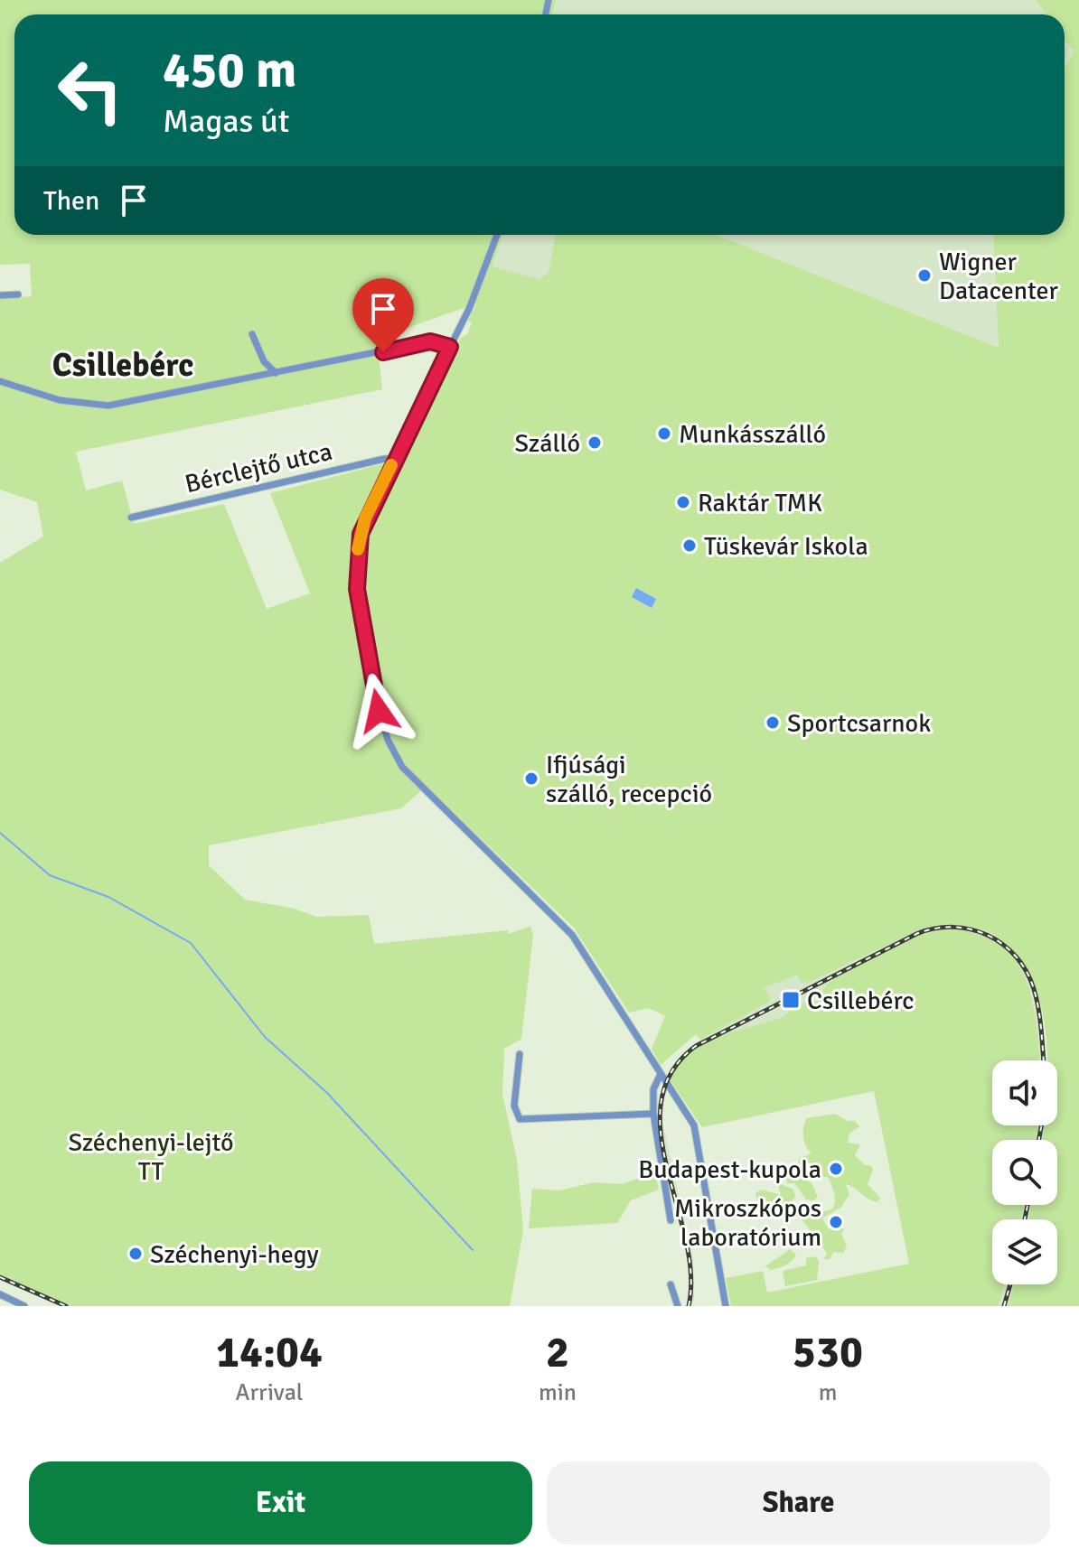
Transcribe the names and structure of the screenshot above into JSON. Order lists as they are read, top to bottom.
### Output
{
  "streets": {
    "street": ["Bérclejtő utca"]
  },
  "districts": ["Csillebérc"],
  "parks": ["Széchenyi-lejtő TT"],
  "places": {
    "other": [
      "Wigner Datacenter",
      "Munkásszálló",
      "Szálló",
      "Raktár TMK",
      "Tüskevár Iskola",
      "Sportcsarnok",
      "Ifjúsági szálló, recepció",
      "Budapest-kupola",
      "Mikroszkópos laboratórium",
      "Széchenyi-hegy"
    ],
    "transit": ["Csillebérc"]
  },
  "page": {
    "turn": ["450 m", "Magas út"],
    "then": "Then",
    "eta": [
      "14:04",
      "Arrival",
      "2",
      "min",
      "530",
      "m"
    ],
    "buttons": ["Exit", "Share"]
  }
}
